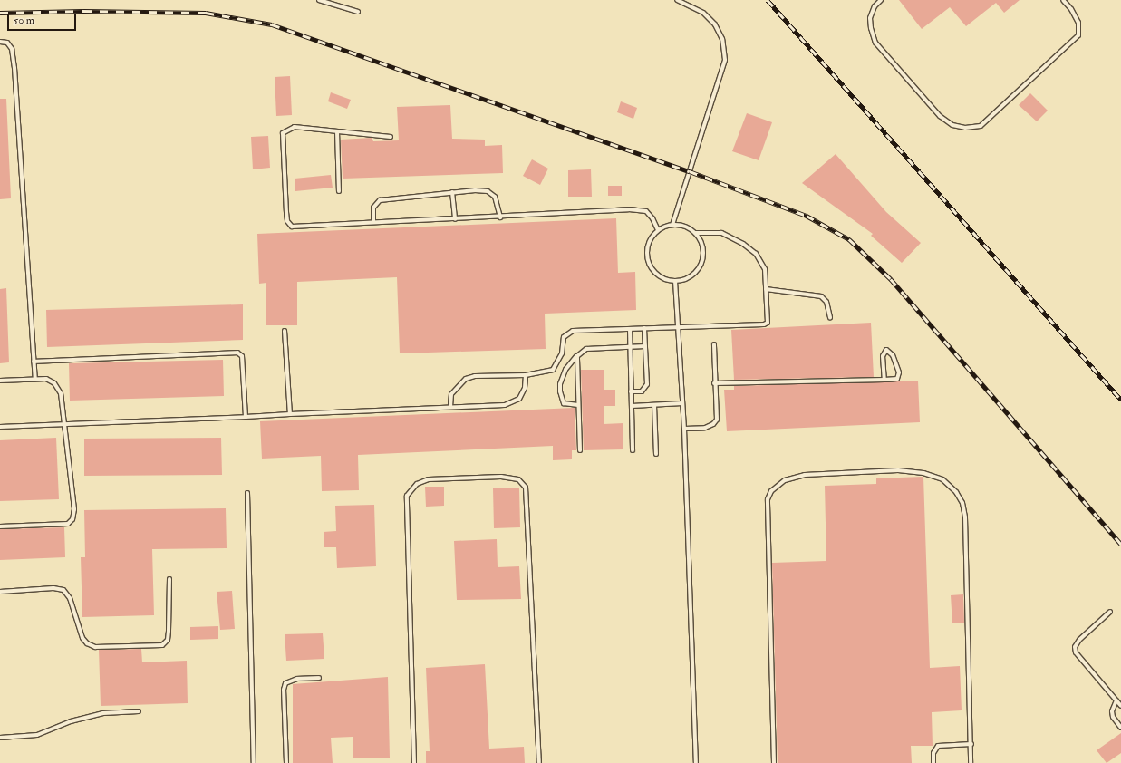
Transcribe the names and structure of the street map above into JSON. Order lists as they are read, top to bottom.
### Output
{
  "scale_bar": "50 m"
}
